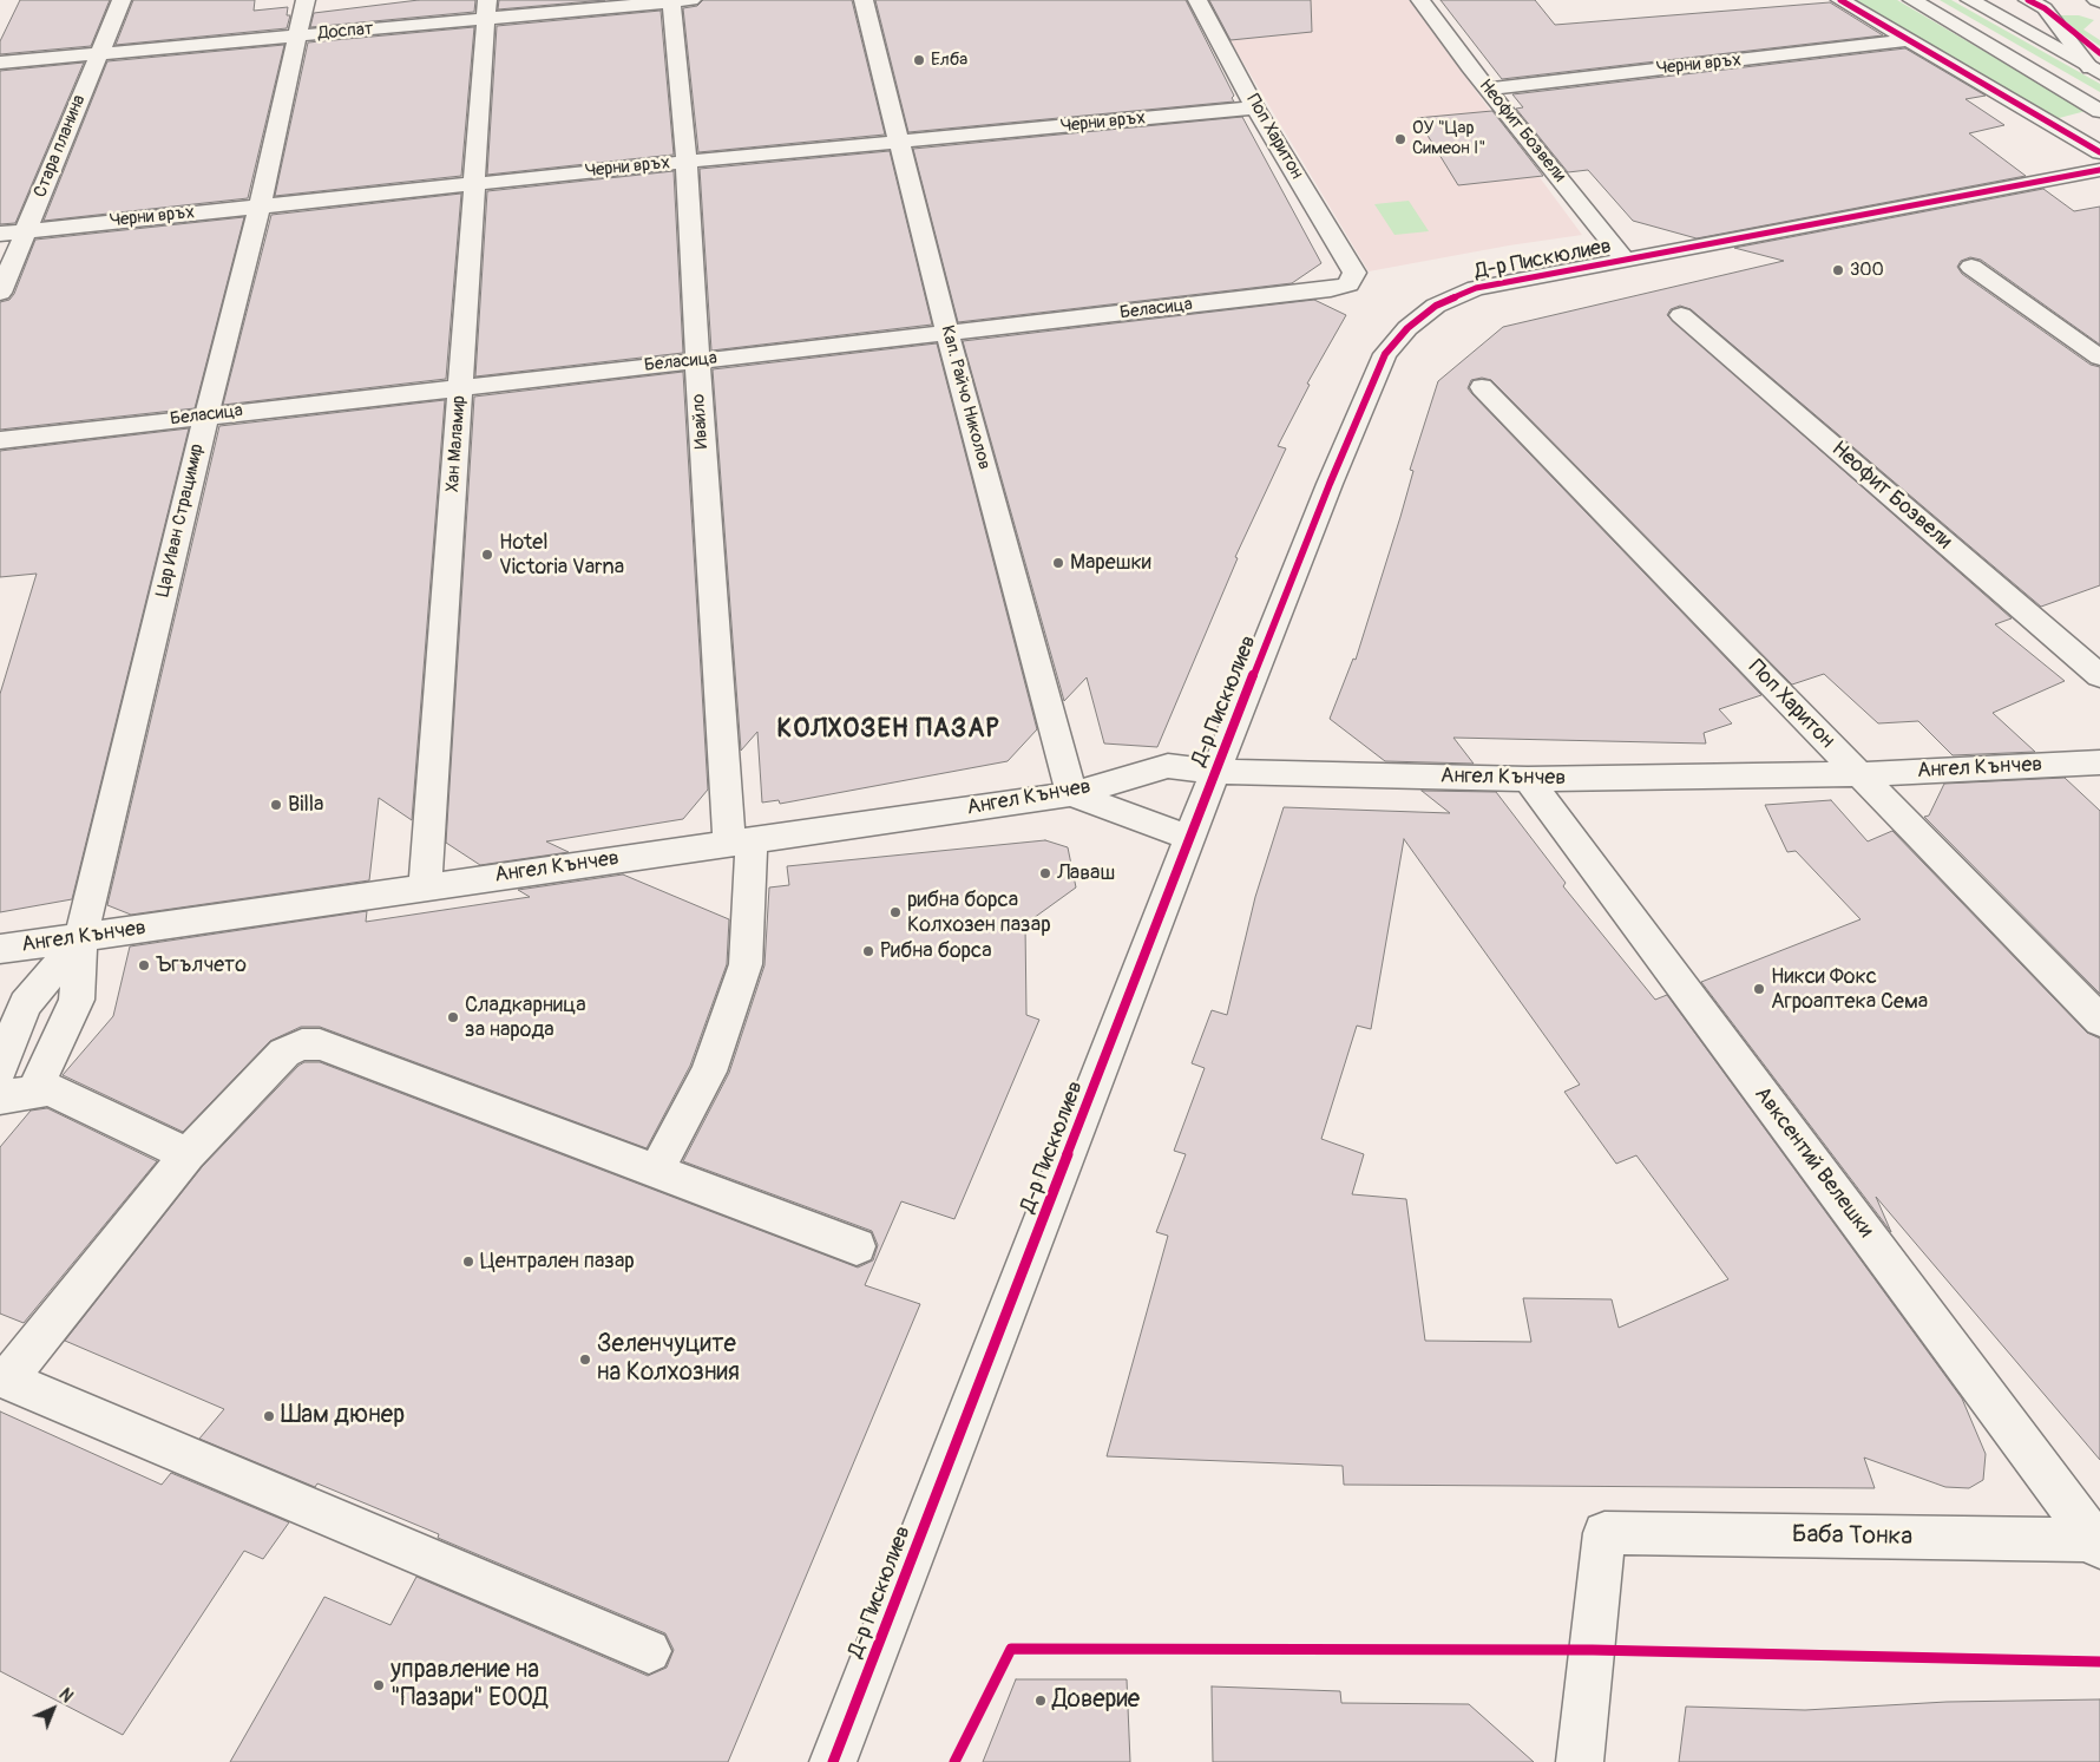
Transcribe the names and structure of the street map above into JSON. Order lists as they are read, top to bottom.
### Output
{
  "streets": {
    "street": [
      "Доспат",
      "Черни връх",
      "Неофит Бозвели",
      "Поп Харитон",
      "Стара планина",
      "Д-р Пискюлиев",
      "Беласица",
      "Кап. Райчо Николов",
      "Ивайло",
      "Хан Маламир",
      "Цар Иван Страцимир",
      "Ангел Кънчев",
      "Авксентий Велешки",
      "Баба Тонка"
    ]
  },
  "crossings": [
    ["Доспат", "Стара планина"],
    ["Доспат", "Ивайло"],
    ["Доспат", "Хан Маламир"],
    ["Доспат", "Цар Иван Страцимир"],
    ["Черни връх", "Неофит Бозвели"],
    ["Черни връх", "Поп Харитон"],
    ["Черни връх", "Стара планина"],
    ["Черни връх", "Кап. Райчо Николов"],
    ["Черни връх", "Ивайло"],
    ["Черни връх", "Хан Маламир"],
    ["Черни връх", "Цар Иван Страцимир"],
    ["Неофит Бозвели", "Д-р Пискюлиев"],
    ["Поп Харитон", "Беласица"],
    ["Поп Харитон", "Ангел Кънчев"],
    ["Д-р Пискюлиев", "Ангел Кънчев"],
    ["Беласица", "Кап. Райчо Николов"],
    ["Беласица", "Ивайло"],
    ["Беласица", "Хан Маламир"],
    ["Беласица", "Цар Иван Страцимир"],
    ["Кап. Райчо Николов", "Ангел Кънчев"],
    ["Ивайло", "Ангел Кънчев"],
    ["Хан Маламир", "Ангел Кънчев"],
    ["Цар Иван Страцимир", "Ангел Кънчев"],
    ["Ангел Кънчев", "Авксентий Велешки"],
    ["Авксентий Велешки", "Баба Тонка"]
  ],
  "districts": ["КОЛХОЗЕН ПАЗАР"],
  "places": [
    "Елба",
    "ОУ \"Цар Симеон I\"",
    "300",
    "Hotel Victoria Varna",
    "Марешки",
    "Billa",
    "Лаваш",
    "рибна борса Колхозен пазар",
    "Рибна борса",
    "Ъгълчето",
    "Никси Фокс Агроаптека Сема",
    "Сладкарница за народа",
    "Централен пазар",
    "Зеленчуците на Колхозния",
    "Шам дюнер",
    "управление на \"Пазари\" ЕООД",
    "Доверие"
  ],
  "north": "top right"
}
